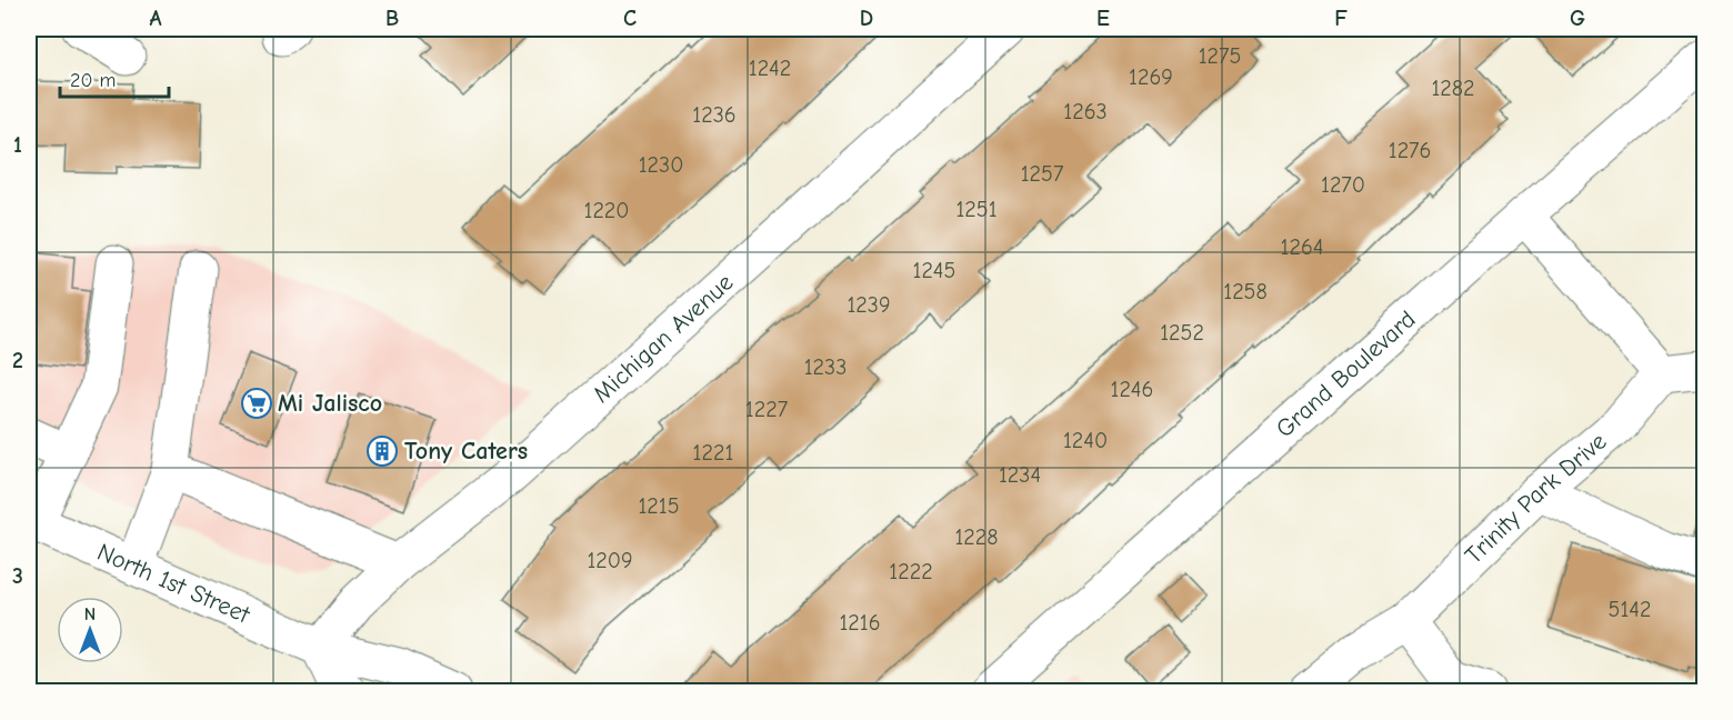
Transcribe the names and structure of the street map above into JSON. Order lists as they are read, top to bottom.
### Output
{
  "streets": {
    "street": [
      "Michigan Avenue",
      "Grand Boulevard",
      "Trinity Park Drive",
      "North 1st Street"
    ]
  },
  "crossings": [
    ["Michigan Avenue", "North 1st Street"]
  ],
  "places": {
    "supermarket": ["Mi Jalisco"],
    "building": ["Tony Caters"]
  },
  "house_numbers": [
    "1275",
    "1242",
    "1269",
    "1282",
    "1263",
    "1236",
    "1276",
    "1230",
    "1257",
    "1270",
    "1251",
    "1220",
    "1264",
    "1245",
    "1258",
    "1239",
    "1252",
    "1233",
    "1246",
    "1227",
    "1240",
    "1221",
    "1234",
    "1215",
    "1228",
    "1209",
    "1222",
    "5142",
    "1216"
  ],
  "scale_bar": "20 m",
  "north": "top",
  "grid": {
    "columns": [
      "A",
      "B",
      "C",
      "D",
      "E",
      "F",
      "G"
    ],
    "rows": ["1", "2", "3"]
  }
}
